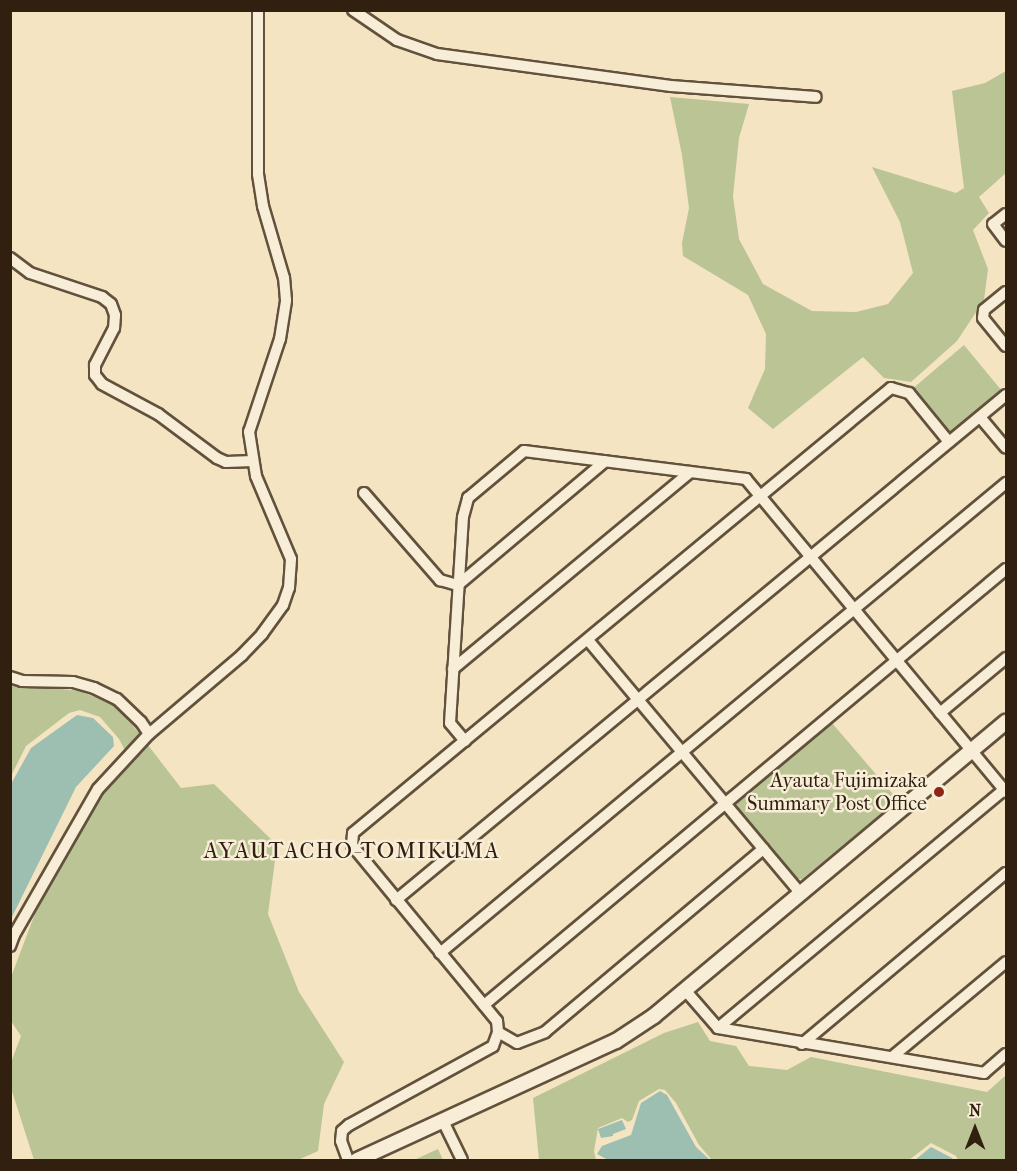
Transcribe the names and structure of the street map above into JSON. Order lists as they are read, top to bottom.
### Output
{
  "districts": ["AYAUTACHO-TOMIKUMA"],
  "places": ["Ayauta Fujimizaka Summary Post Office"],
  "north": "top"
}
